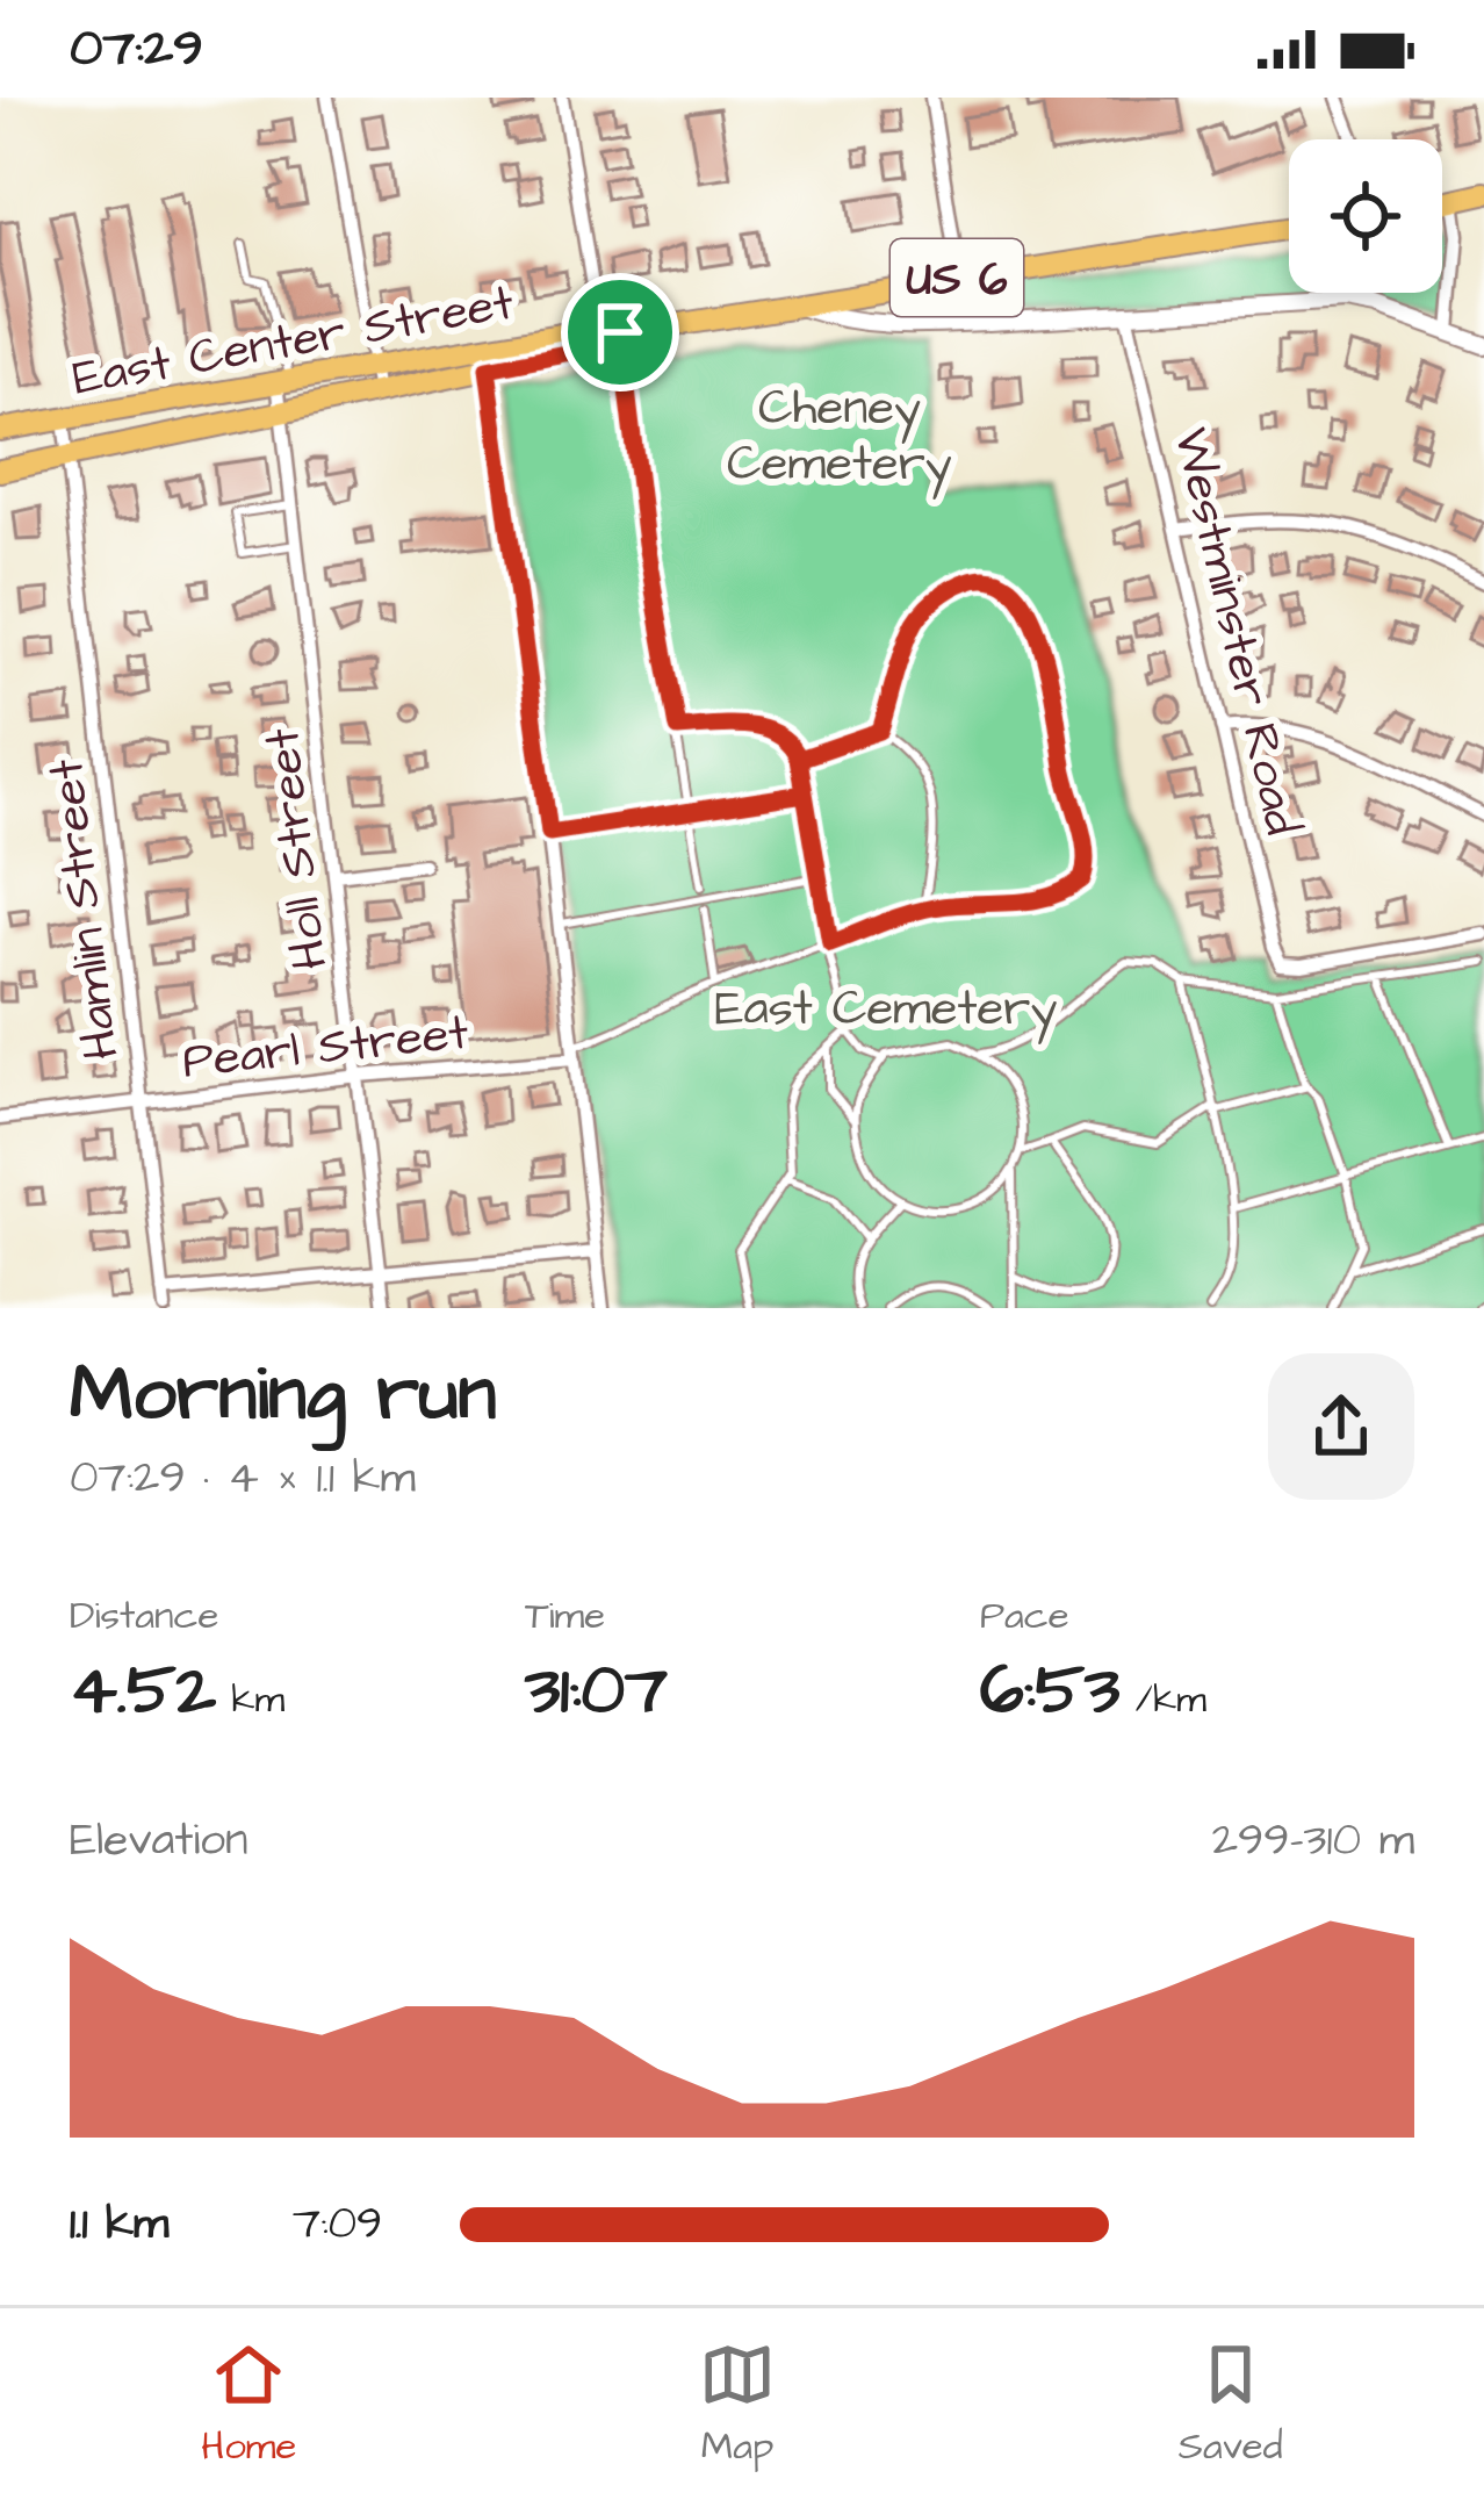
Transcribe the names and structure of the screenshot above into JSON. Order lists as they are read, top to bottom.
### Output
{
  "streets": {
    "main road": ["US 6", "East Center Street"],
    "street": [
      "Westminster Road",
      "Holl Street",
      "Hamlin Street",
      "Pearl Street"
    ]
  },
  "crossings": [
    ["East Center Street", "Holl Street"],
    ["East Center Street", "Hamlin Street"],
    ["Holl Street", "Pearl Street"],
    ["Hamlin Street", "Pearl Street"]
  ],
  "parks": ["Cheney Cemetery", "East Cemetery"],
  "page": {
    "status": "07:29",
    "heading": ["Morning run", "07:29 · 4 × 1.1 km"],
    "stats": [
      ["Distance", "4.52 km"],
      ["Time", "31:07"],
      ["Pace", "6:53 /km"]
    ],
    "chart": ["Elevation", "299–310 m"],
    "list": [
      {
        "name": "1.1 km",
        "note": "7:09"
      }
    ],
    "tabs": ["Home", "Map", "Saved"]
  }
}
